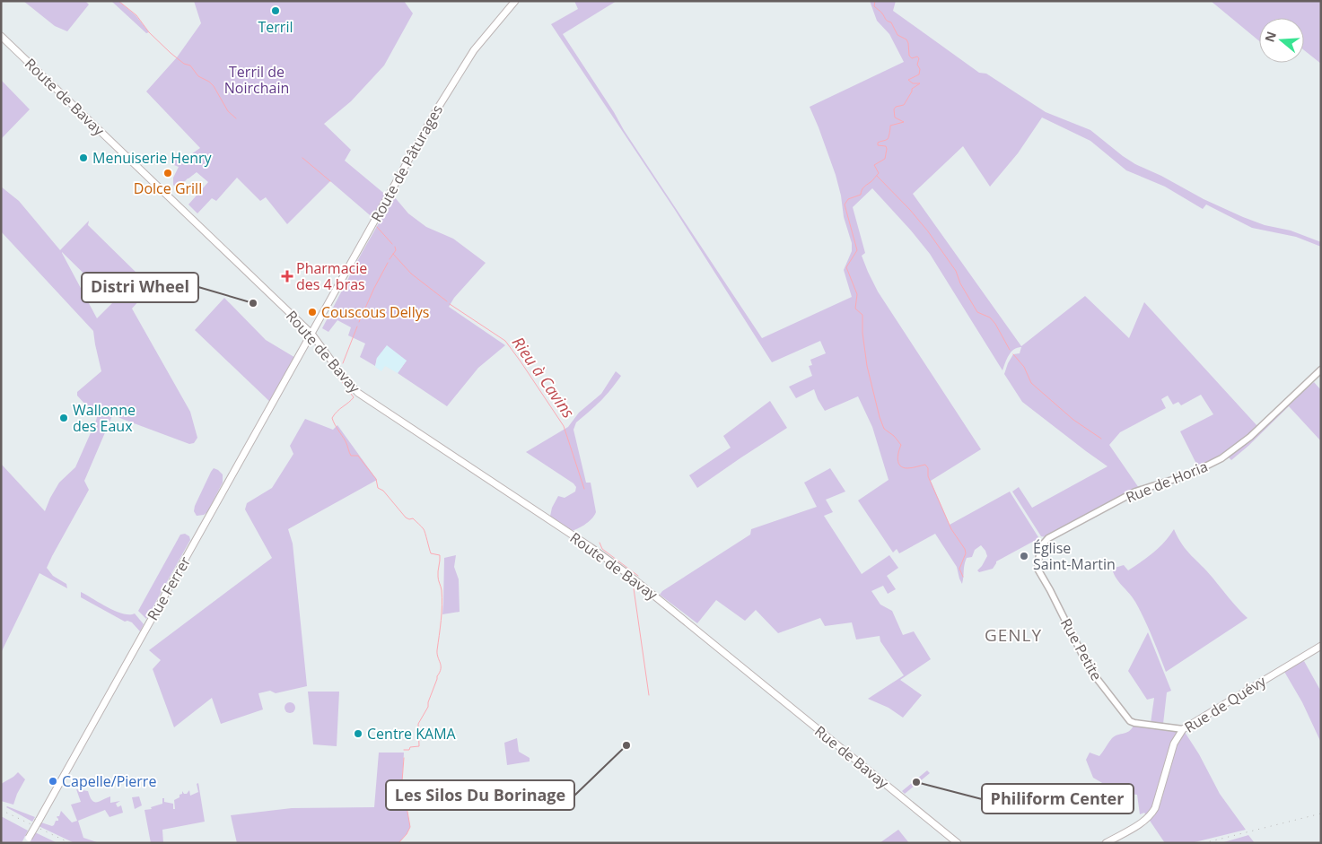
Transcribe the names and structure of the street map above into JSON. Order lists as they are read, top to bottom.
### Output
{
  "streets": {
    "main road": [
      "Route de Bavay",
      "Route de Pâturages",
      "Rue Ferrer",
      "Rue de Quévy",
      "Rue de Bavay"
    ],
    "street": ["Rue de Horia", "Rue Petite"]
  },
  "crossings": [
    ["Route de Bavay", "Route de Pâturages"],
    ["Route de Bavay", "Rue Ferrer"],
    ["Route de Bavay", "Rue de Bavay"],
    ["Route de Pâturages", "Rue Ferrer"],
    ["Rue de Horia", "Rue Petite"],
    ["Rue Petite", "Rue de Quévy"]
  ],
  "districts": ["GENLY"],
  "water": ["Rieu à Cavins"],
  "parks": ["Terril de Noirchain"],
  "places": {
    "other": [
      "Terril",
      "Menuiserie Henry",
      "Dolce Grill",
      "Distri Wheel",
      "Couscous Dellys",
      "Wallonne des Eaux",
      "Église Saint-Martin",
      "Centre KAMA",
      "Les Silos Du Borinage",
      "Capelle/Pierre",
      "Philiform Center"
    ],
    "health": ["Pharmacie des 4 bras"]
  },
  "north": "left"
}
